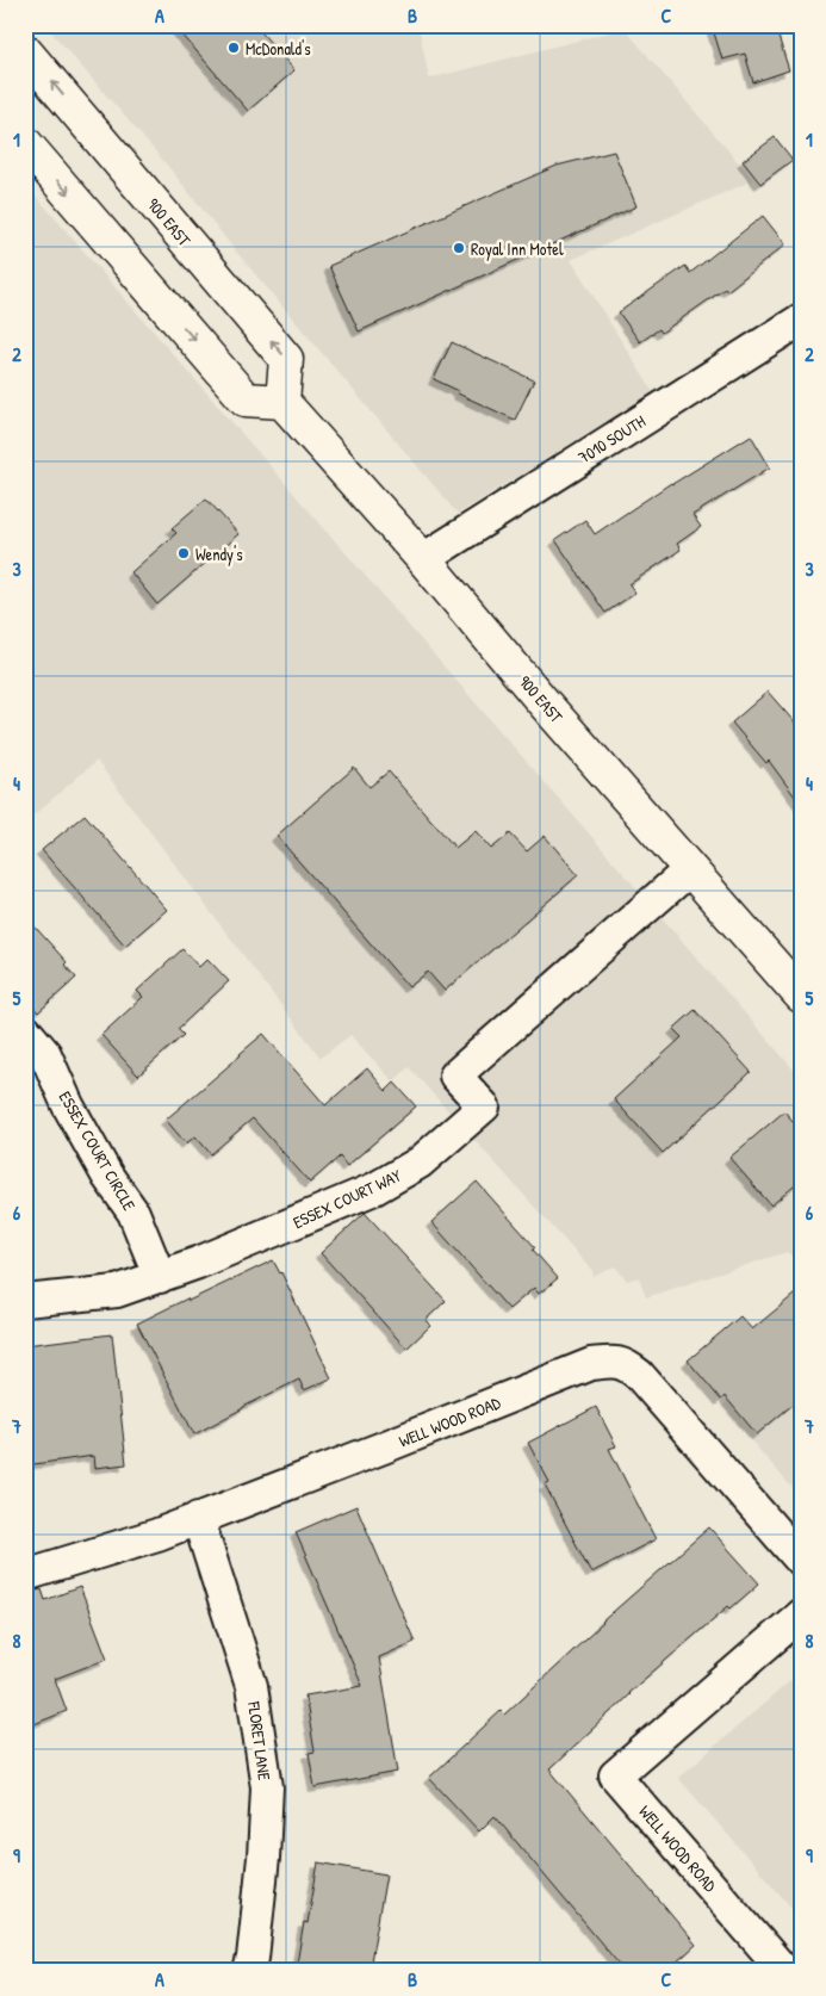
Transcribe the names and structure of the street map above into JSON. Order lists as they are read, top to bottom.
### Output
{
  "streets": {
    "main road": ["900 EAST"],
    "street": [
      "7010 SOUTH",
      "ESSEX COURT CIRCLE",
      "ESSEX COURT WAY",
      "WELL WOOD ROAD",
      "FLORET LANE"
    ]
  },
  "crossings": [
    ["900 EAST", "7010 SOUTH"],
    ["900 EAST", "ESSEX COURT WAY"],
    ["ESSEX COURT CIRCLE", "ESSEX COURT WAY"],
    ["WELL WOOD ROAD", "FLORET LANE"]
  ],
  "places": ["McDonald's", "Royal Inn Motel", "Wendy's"],
  "grid": {
    "columns": ["A", "B", "C"],
    "rows": [
      "1",
      "2",
      "3",
      "4",
      "5",
      "6",
      "7",
      "8",
      "9"
    ]
  }
}
